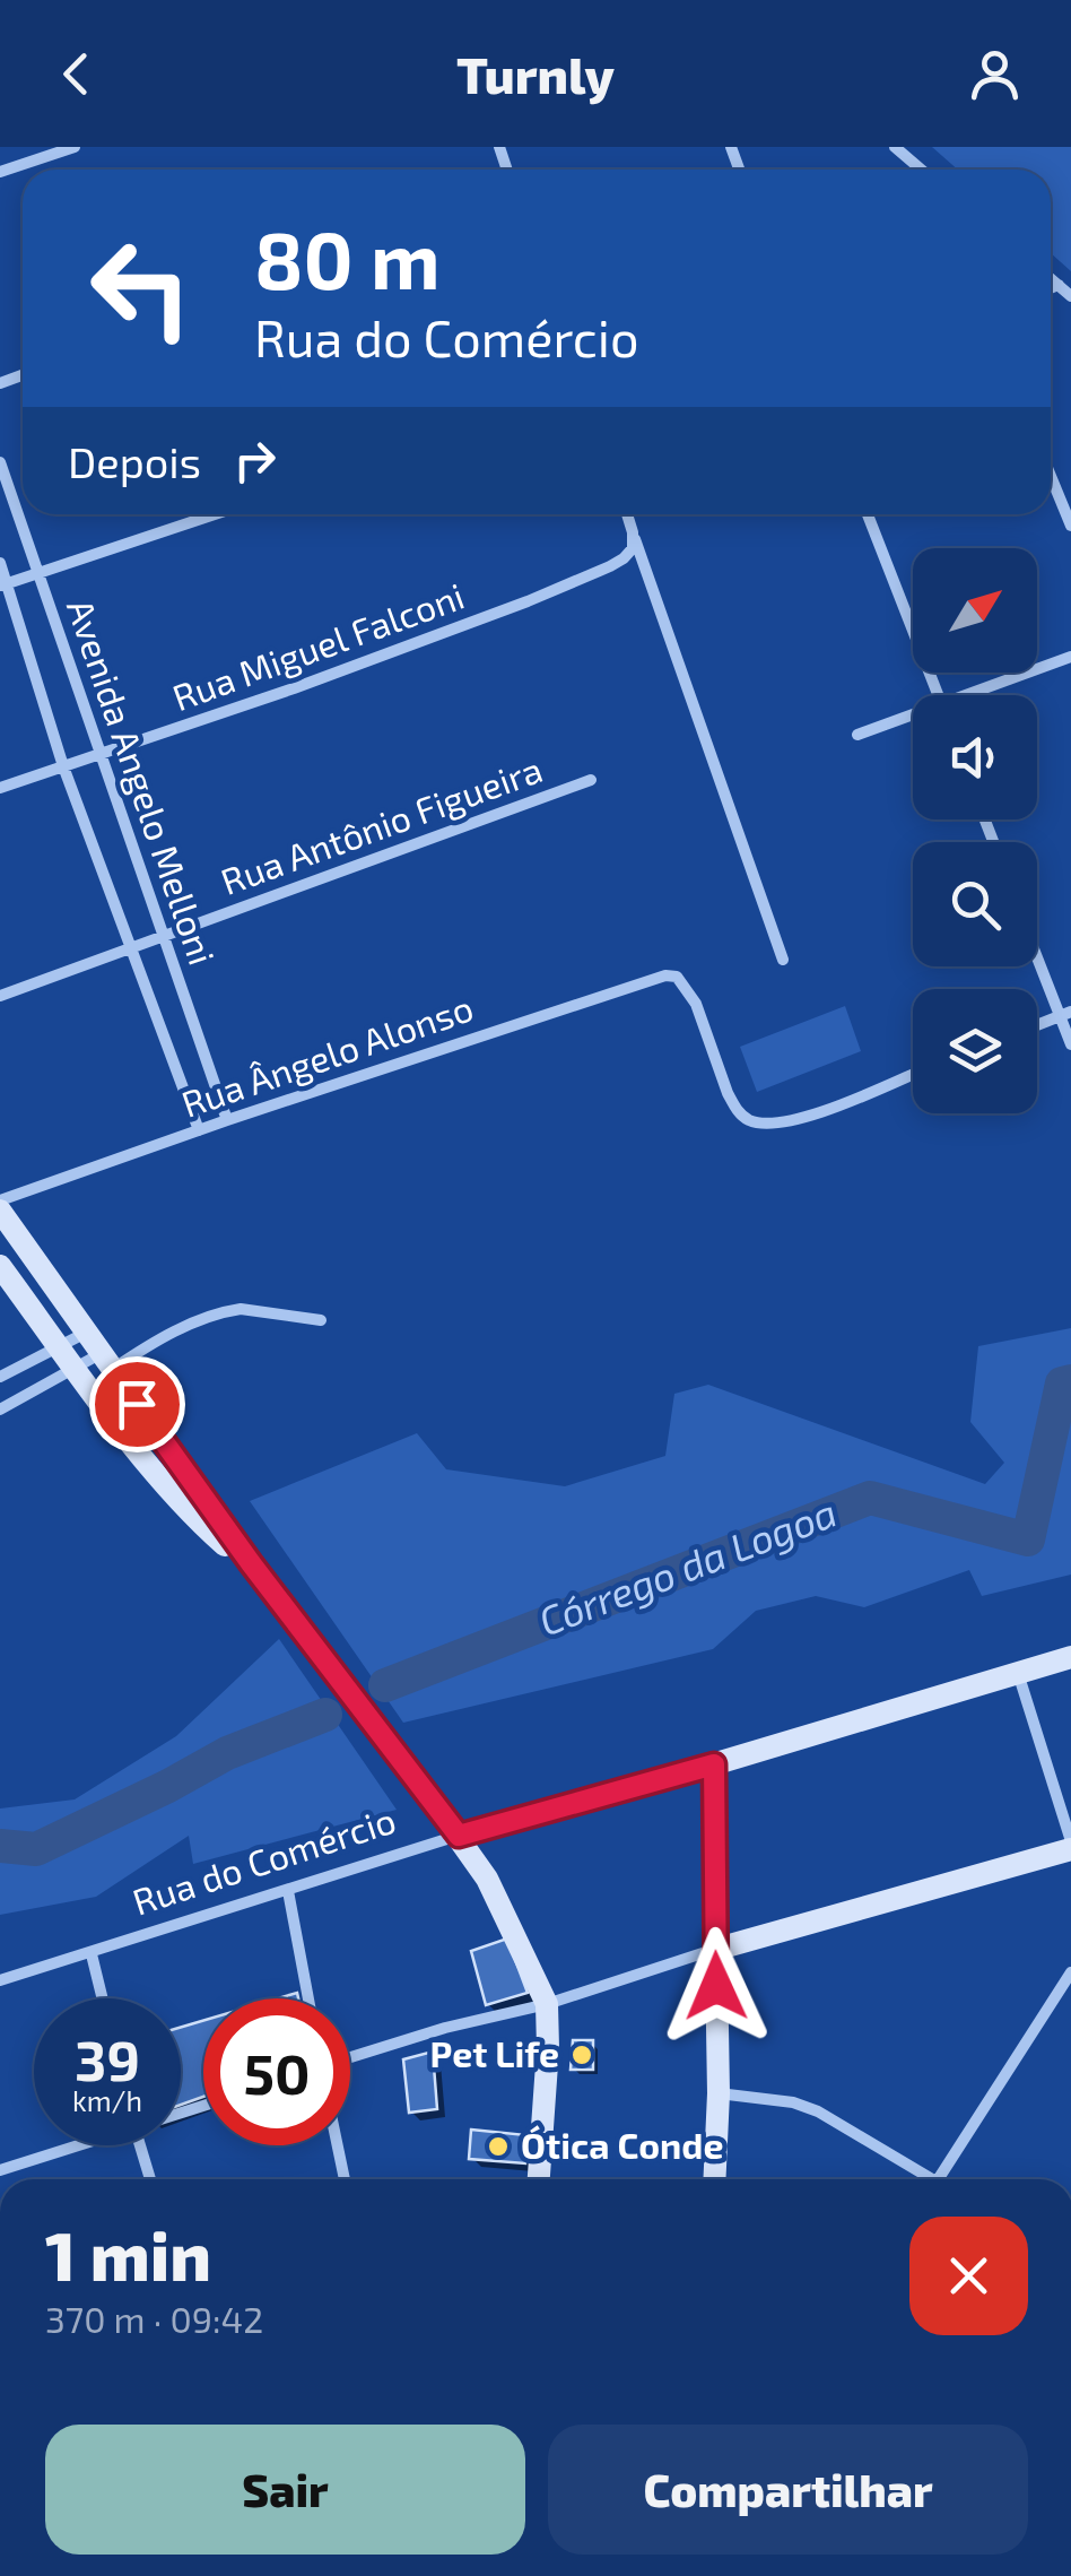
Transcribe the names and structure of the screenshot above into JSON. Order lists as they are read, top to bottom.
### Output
{
  "streets": {
    "main road": ["Rua do Comércio"],
    "street": [
      "Rua Miguel Falconi",
      "Avenida Angelo Melloni",
      "Rua Antônio Figueira",
      "Rua Ângelo Alonso"
    ]
  },
  "crossings": [
    ["Rua Miguel Falconi", "Avenida Angelo Melloni"],
    ["Avenida Angelo Melloni", "Rua Antônio Figueira"],
    ["Avenida Angelo Melloni", "Rua Ângelo Alonso"]
  ],
  "water": ["Córrego da Logoa"],
  "places": ["Pet Life", "Ótica Conde"],
  "north": "top right",
  "page": {
    "header": "Turnly",
    "turn": ["80 m", "Rua do Comércio"],
    "then": "Depois",
    "speed": "39 km/h",
    "limit": "50",
    "heading": ["1 min", "370 m · 09:42"],
    "buttons": ["Sair", "Compartilhar"]
  }
}
